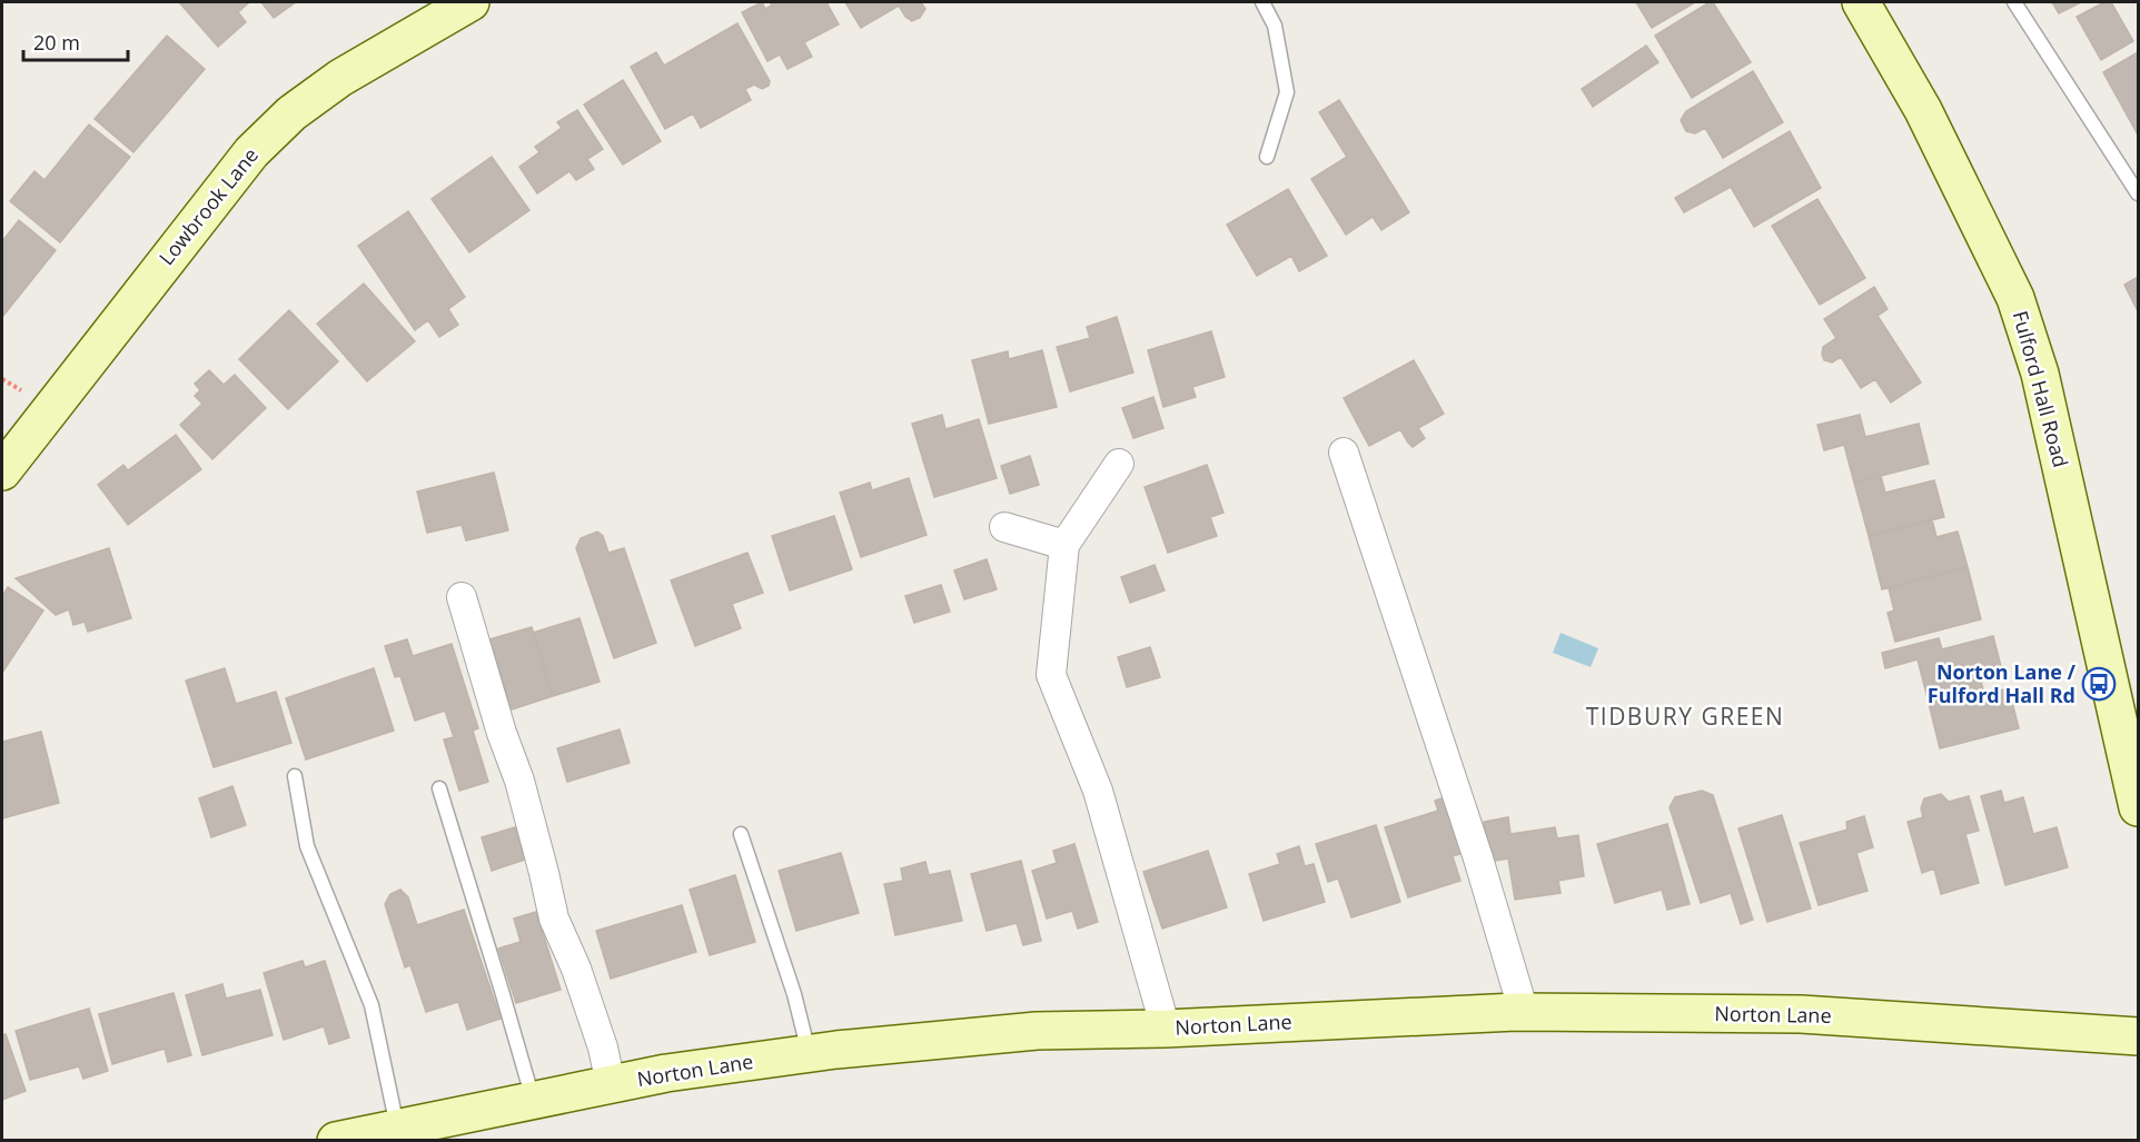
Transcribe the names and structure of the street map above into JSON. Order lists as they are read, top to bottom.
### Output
{
  "streets": {
    "street": ["Lowbrook Lane", "Fulford Hall Road", "Norton Lane"]
  },
  "districts": ["TIDBURY GREEN"],
  "places": {
    "bus stop": ["Norton Lane / Fulford Hall Rd"]
  },
  "scale_bar": "20 m"
}
